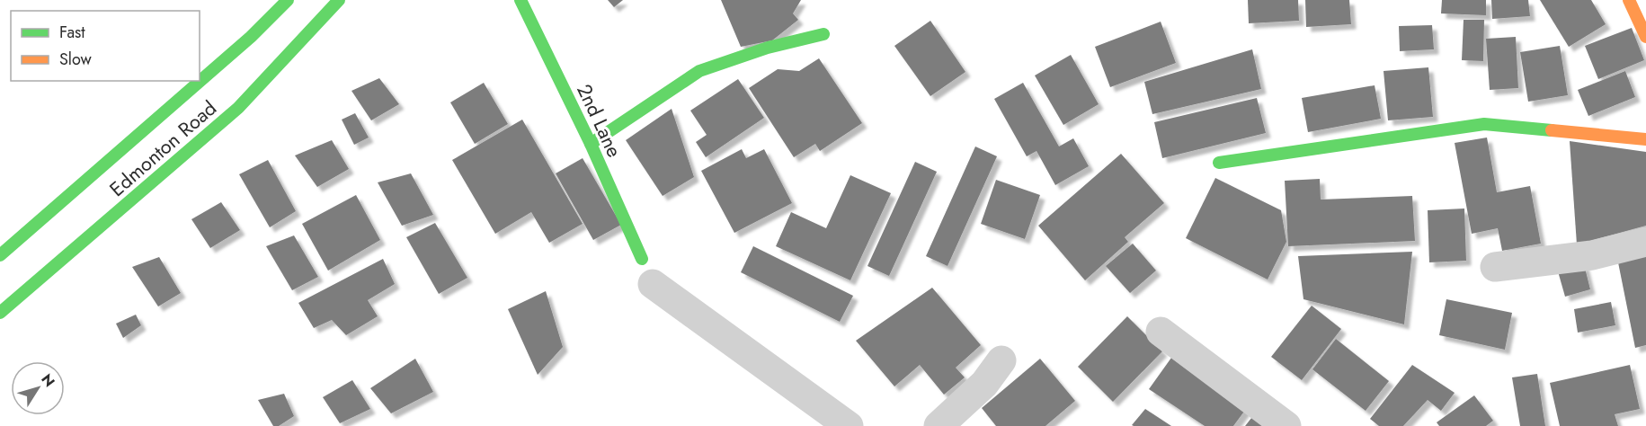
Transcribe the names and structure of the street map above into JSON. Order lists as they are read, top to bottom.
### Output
{
  "streets": {
    "main road": ["2nd Lane", "Edmonton Road"]
  },
  "legend": ["Fast", "Slow"],
  "north": "top right"
}
